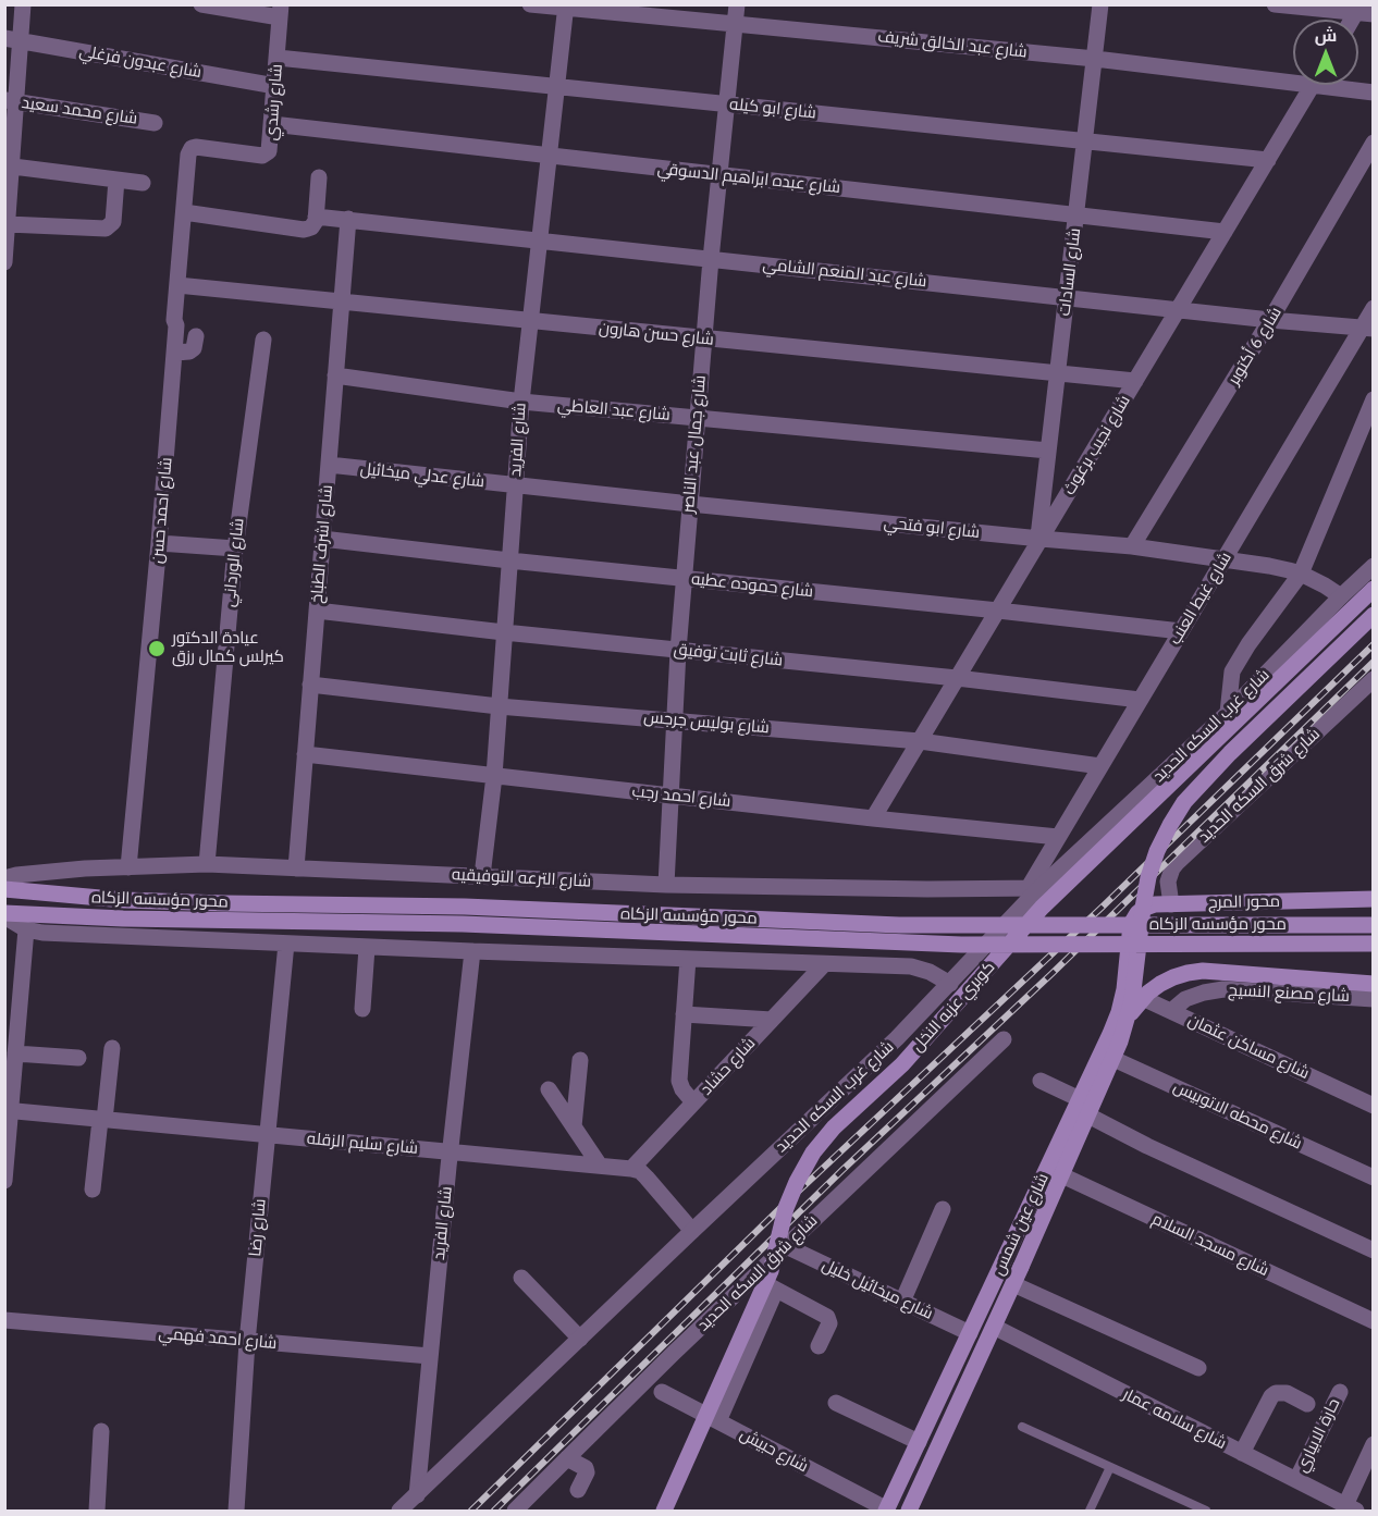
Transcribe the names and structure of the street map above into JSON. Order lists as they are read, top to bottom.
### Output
{
  "streets": {
    "main road": [
      "محور مؤسسه الزكاه",
      "محور المرج",
      "كوبري عزبه النخل",
      "شارع عين شمس"
    ],
    "street": [
      "شارع عبد الخالق شريف",
      "شارع عبدون فرغلي",
      "شارع رشدي",
      "شارع ابو كيله",
      "شارع محمد سعيد",
      "شارع عبده ابراهيم الدسوقي",
      "شارع السادات",
      "شارع عبد المنعم الشامي",
      "شارع حسن هارون",
      "شارع 6 أكتوبر",
      "شارع عبد العاطي",
      "شارع الفريد",
      "شارع جمال عبد الناصر",
      "شارع نجيب برغوث",
      "شارع عدلي ميخائيل",
      "شارع احمد حسن",
      "شارع ابو فتحي",
      "شارع اشرف الطباخ",
      "شارع الورداني",
      "شارع حموده عطيه",
      "شارع غيط العنب",
      "شارع ثابت توفيق",
      "شارع بوليس جرجس",
      "شارع غرب السكه الحديد",
      "شارع شرق السكه الحديد",
      "شارع احمد رجب",
      "شارع الترعه التوفيقيه",
      "شارع مصنع النسيج",
      "شارع مساكن عثمان",
      "شارع حشاد",
      "شارع محطه الاتوبيس",
      "شارع سليم الزقله",
      "شارع رضا",
      "شارع مسجد السلام",
      "شارع ميخائيل خليل",
      "شارع احمد فهمي",
      "شارع سلامه عمار",
      "حارة الابياري",
      "شارع حبيش"
    ]
  },
  "crossings": [
    ["شارع عبد الخالق شريف", "شارع السادات"],
    ["شارع عبد الخالق شريف", "شارع الفريد"],
    ["شارع عبد الخالق شريف", "شارع جمال عبد الناصر"],
    ["شارع عبدون فرغلي", "شارع رشدي"],
    ["شارع رشدي", "شارع ابو كيله"],
    ["شارع رشدي", "شارع عبده ابراهيم الدسوقي"],
    ["شارع رشدي", "شارع احمد حسن"],
    ["شارع ابو كيله", "شارع السادات"],
    ["شارع ابو كيله", "شارع الفريد"],
    ["شارع ابو كيله", "شارع جمال عبد الناصر"],
    ["شارع ابو كيله", "شارع نجيب برغوث"],
    ["شارع عبده ابراهيم الدسوقي", "شارع السادات"],
    ["شارع عبده ابراهيم الدسوقي", "شارع الفريد"],
    ["شارع عبده ابراهيم الدسوقي", "شارع جمال عبد الناصر"],
    ["شارع عبده ابراهيم الدسوقي", "شارع نجيب برغوث"],
    ["شارع السادات", "شارع عبد المنعم الشامي"],
    ["شارع السادات", "شارع حسن هارون"],
    ["شارع السادات", "شارع عبد العاطي"],
    ["شارع السادات", "شارع نجيب برغوث"],
    ["شارع السادات", "شارع ابو فتحي"],
    ["شارع عبد المنعم الشامي", "شارع 6 أكتوبر"],
    ["شارع عبد المنعم الشامي", "شارع الفريد"],
    ["شارع عبد المنعم الشامي", "شارع جمال عبد الناصر"],
    ["شارع عبد المنعم الشامي", "شارع نجيب برغوث"],
    ["شارع عبد المنعم الشامي", "شارع اشرف الطباخ"],
    ["شارع عبد المنعم الشامي", "شارع غيط العنب"],
    ["شارع حسن هارون", "شارع الفريد"],
    ["شارع حسن هارون", "شارع جمال عبد الناصر"],
    ["شارع حسن هارون", "شارع نجيب برغوث"],
    ["شارع حسن هارون", "شارع احمد حسن"],
    ["شارع حسن هارون", "شارع اشرف الطباخ"],
    ["شارع 6 أكتوبر", "شارع ابو فتحي"],
    ["شارع عبد العاطي", "شارع الفريد"],
    ["شارع عبد العاطي", "شارع جمال عبد الناصر"],
    ["شارع عبد العاطي", "شارع اشرف الطباخ"],
    ["شارع الفريد", "شارع عدلي ميخائيل"],
    ["شارع الفريد", "شارع ابو فتحي"],
    ["شارع الفريد", "شارع حموده عطيه"],
    ["شارع الفريد", "شارع ثابت توفيق"],
    ["شارع الفريد", "شارع بوليس جرجس"],
    ["شارع الفريد", "شارع غرب السكه الحديد"],
    ["شارع الفريد", "شارع احمد رجب"],
    ["شارع الفريد", "شارع الترعه التوفيقيه"],
    ["شارع الفريد", "شارع سليم الزقله"],
    ["شارع الفريد", "شارع احمد فهمي"],
    ["شارع جمال عبد الناصر", "شارع ابو فتحي"],
    ["شارع جمال عبد الناصر", "شارع حموده عطيه"],
    ["شارع جمال عبد الناصر", "شارع ثابت توفيق"],
    ["شارع جمال عبد الناصر", "شارع بوليس جرجس"],
    ["شارع جمال عبد الناصر", "شارع احمد رجب"],
    ["شارع جمال عبد الناصر", "شارع الترعه التوفيقيه"],
    ["شارع نجيب برغوث", "شارع ابو فتحي"],
    ["شارع نجيب برغوث", "شارع حموده عطيه"],
    ["شارع نجيب برغوث", "شارع ثابت توفيق"],
    ["شارع نجيب برغوث", "شارع بوليس جرجس"],
    ["شارع نجيب برغوث", "شارع احمد رجب"],
    ["شارع عدلي ميخائيل", "شارع ابو فتحي"],
    ["شارع عدلي ميخائيل", "شارع اشرف الطباخ"],
    ["شارع احمد حسن", "شارع الترعه التوفيقيه"],
    ["شارع ابو فتحي", "شارع غيط العنب"],
    ["شارع ابو فتحي", "شارع غرب السكه الحديد"],
    ["شارع اشرف الطباخ", "شارع حموده عطيه"],
    ["شارع اشرف الطباخ", "شارع ثابت توفيق"],
    ["شارع اشرف الطباخ", "شارع بوليس جرجس"],
    ["شارع اشرف الطباخ", "شارع احمد رجب"],
    ["شارع اشرف الطباخ", "شارع الترعه التوفيقيه"],
    ["شارع الورداني", "شارع الترعه التوفيقيه"],
    ["شارع حموده عطيه", "شارع غيط العنب"],
    ["شارع غيط العنب", "شارع ثابت توفيق"],
    ["شارع غيط العنب", "شارع بوليس جرجس"],
    ["شارع غيط العنب", "شارع غرب السكه الحديد"],
    ["شارع غيط العنب", "شارع احمد رجب"],
    ["شارع غيط العنب", "شارع الترعه التوفيقيه"],
    ["شارع غرب السكه الحديد", "شارع الترعه التوفيقيه"],
    ["شارع شرق السكه الحديد", "محور المرج"],
    ["شارع شرق السكه الحديد", "شارع ميخائيل خليل"],
    ["محور المرج", "شارع عين شمس"],
    ["شارع مصنع النسيج", "شارع مساكن عثمان"],
    ["شارع مساكن عثمان", "شارع عين شمس"],
    ["شارع حشاد", "شارع سليم الزقله"],
    ["شارع محطه الاتوبيس", "شارع عين شمس"],
    ["شارع سليم الزقله", "شارع رضا"],
    ["شارع عين شمس", "شارع مسجد السلام"],
    ["شارع عين شمس", "شارع ميخائيل خليل"],
    ["شارع عين شمس", "شارع سلامه عمار"],
    ["شارع عين شمس", "شارع حبيش"],
    ["شارع رضا", "شارع احمد فهمي"],
    ["شارع سلامه عمار", "حارة الابياري"]
  ],
  "places": ["عيادة الدكتور كيرلس كمال رزق"],
  "north": "top"
}
